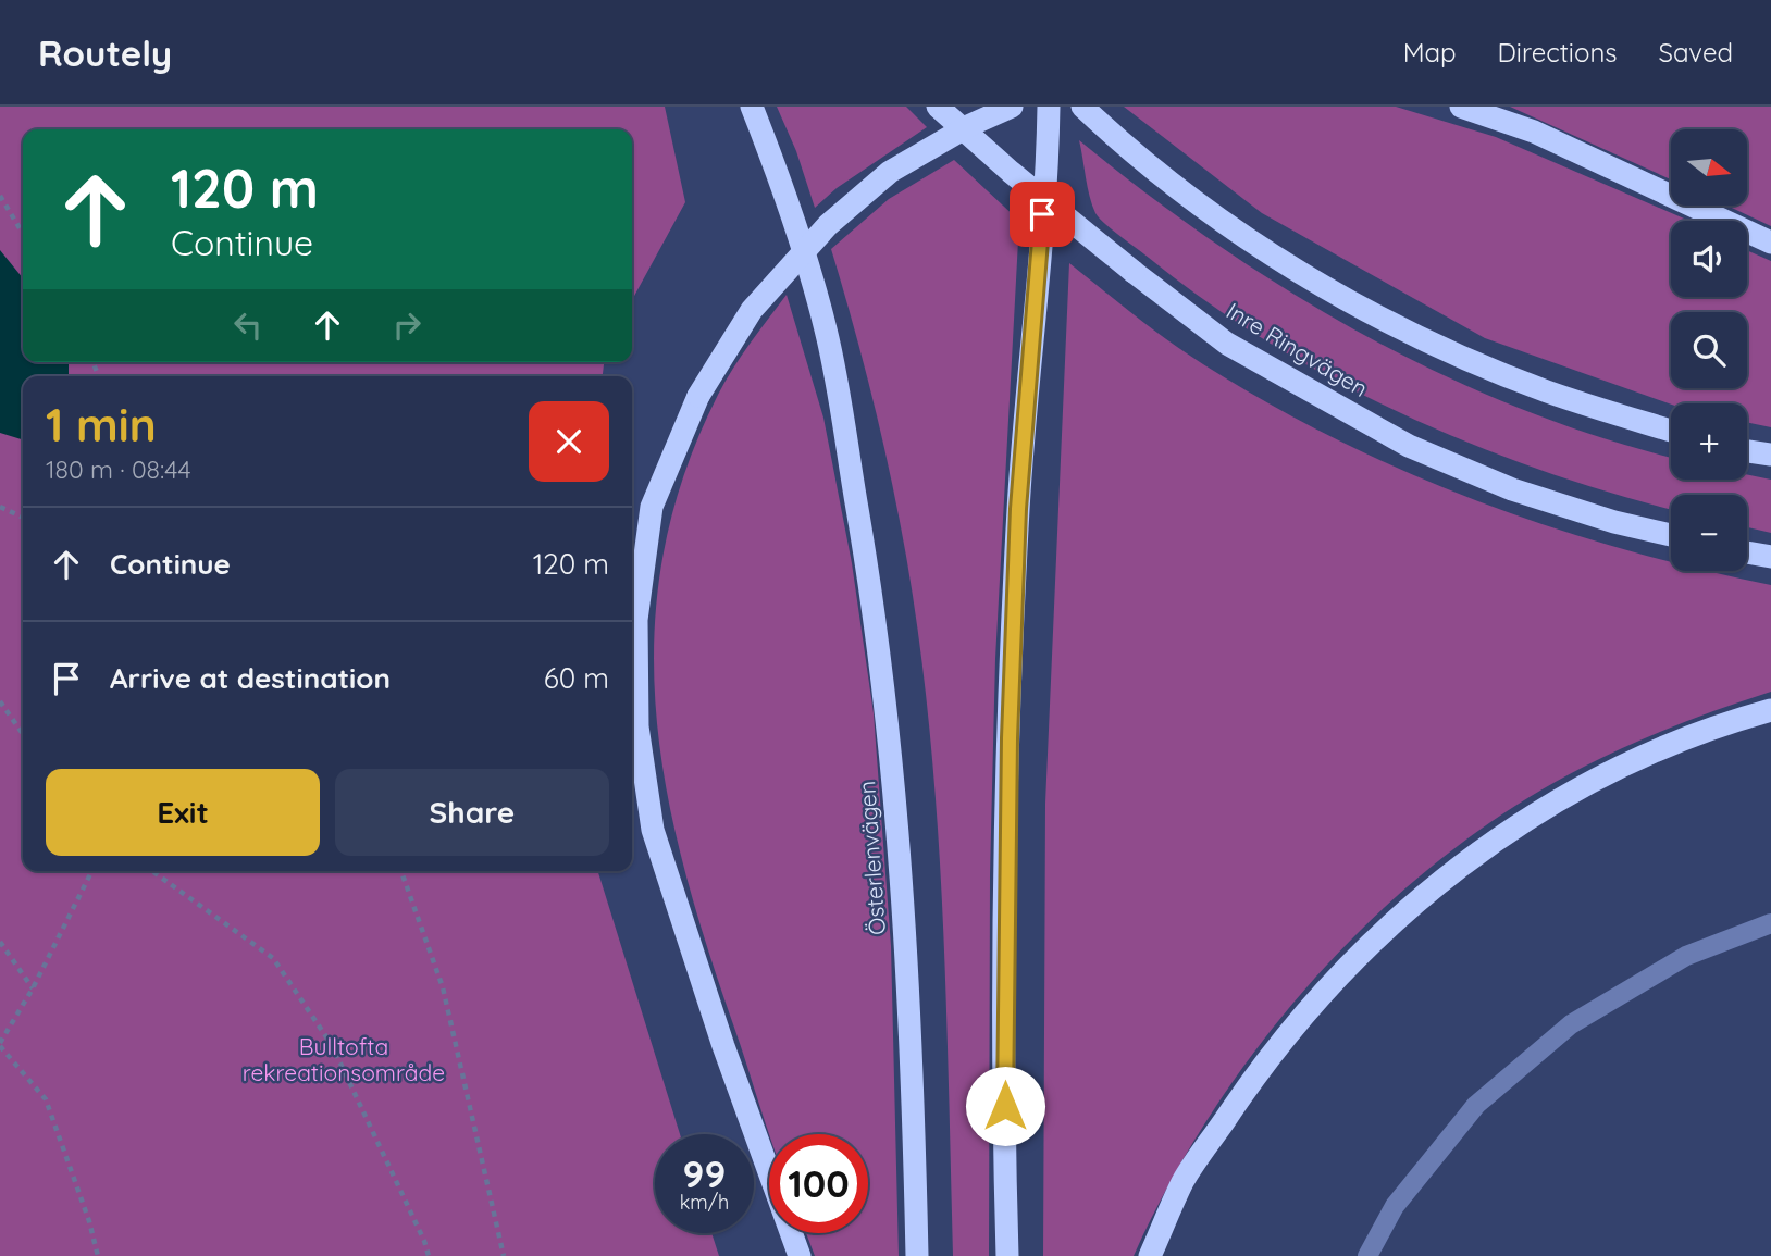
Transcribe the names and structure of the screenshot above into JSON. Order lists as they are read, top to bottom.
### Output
{
  "streets": {
    "highway": ["Inre Ringvägen", "Österlenvägen"]
  },
  "parks": ["Bulltofta rekreationsområde"],
  "north": "right",
  "page": {
    "header": "Routely",
    "nav": ["Map", "Directions", "Saved"],
    "map_buttons": ["+", "−"],
    "turn": ["120 m", "Continue"],
    "heading": ["1 min", "180 m · 08:44"],
    "list": [
      {
        "name": "Continue",
        "value": "120 m"
      },
      {
        "name": "Arrive at destination",
        "value": "60 m"
      }
    ],
    "buttons": ["Exit", "Share"],
    "speed": "99 km/h",
    "limit": "100"
  }
}
